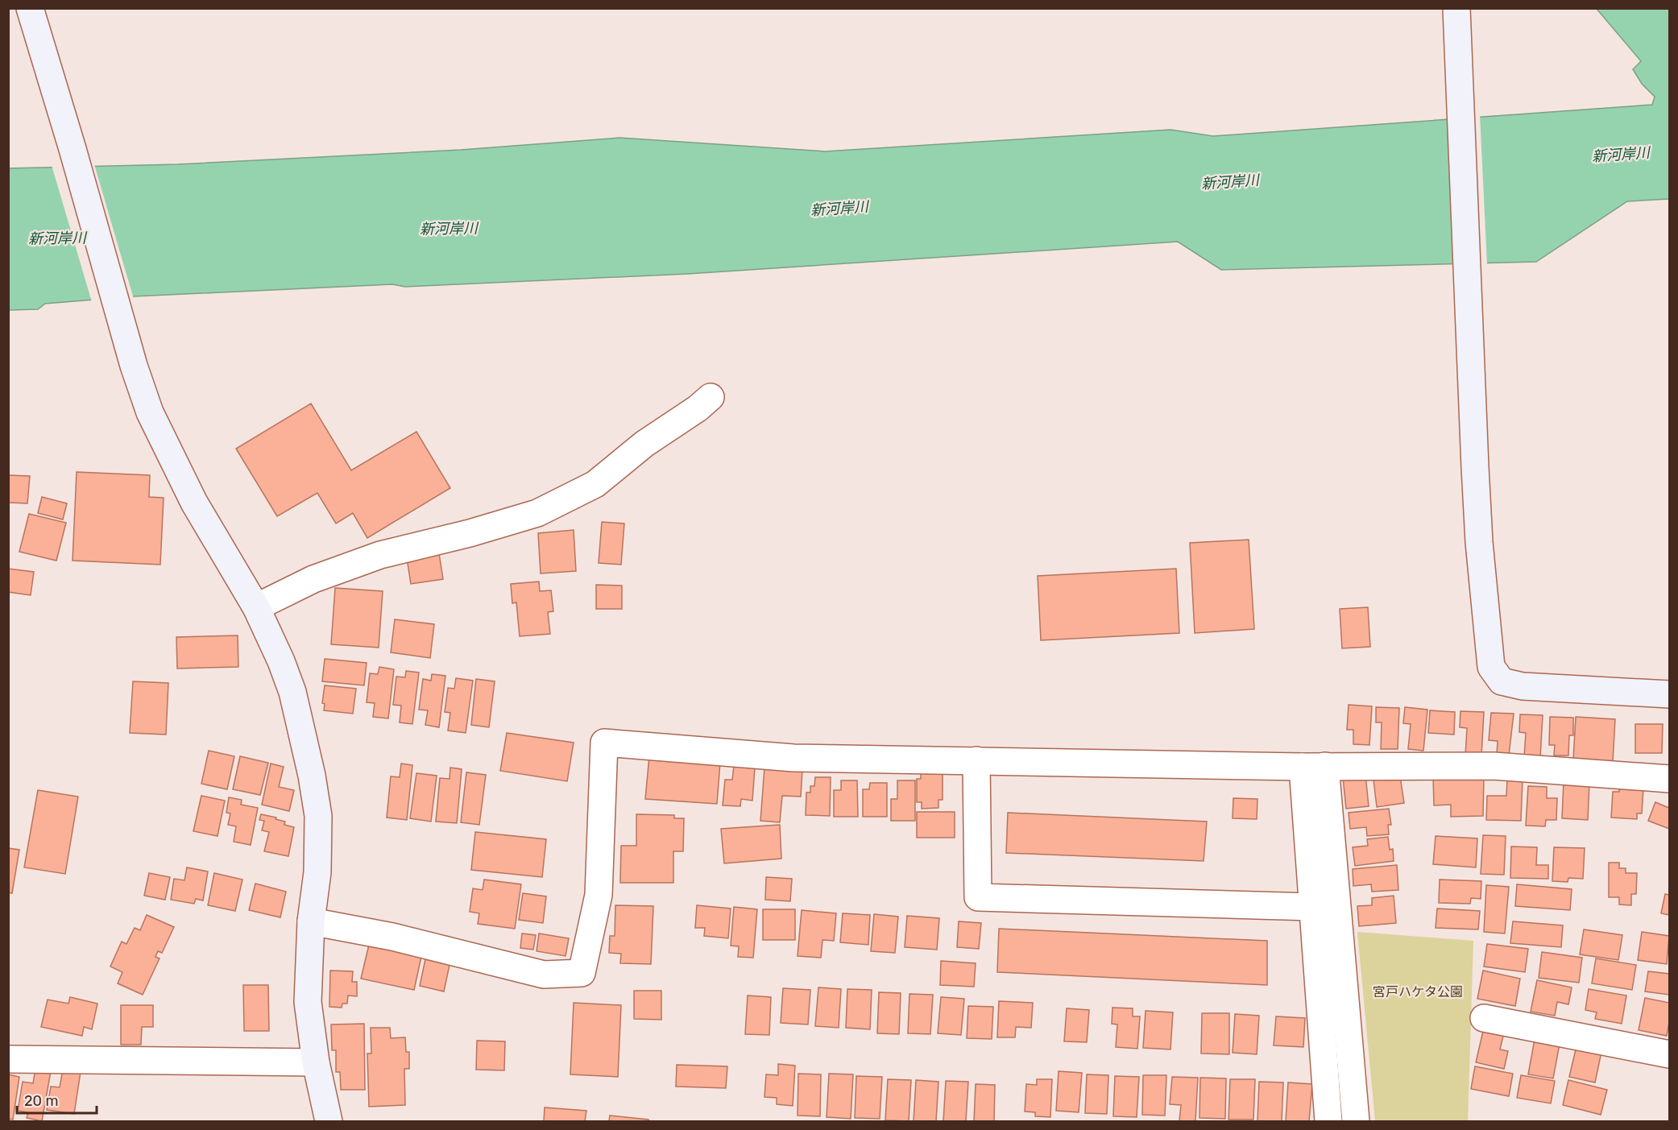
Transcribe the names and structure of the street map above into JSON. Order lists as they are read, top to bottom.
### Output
{
  "water": ["新河岸川"],
  "parks": ["宮戸ハケタ公園"],
  "scale_bar": "20 m"
}
